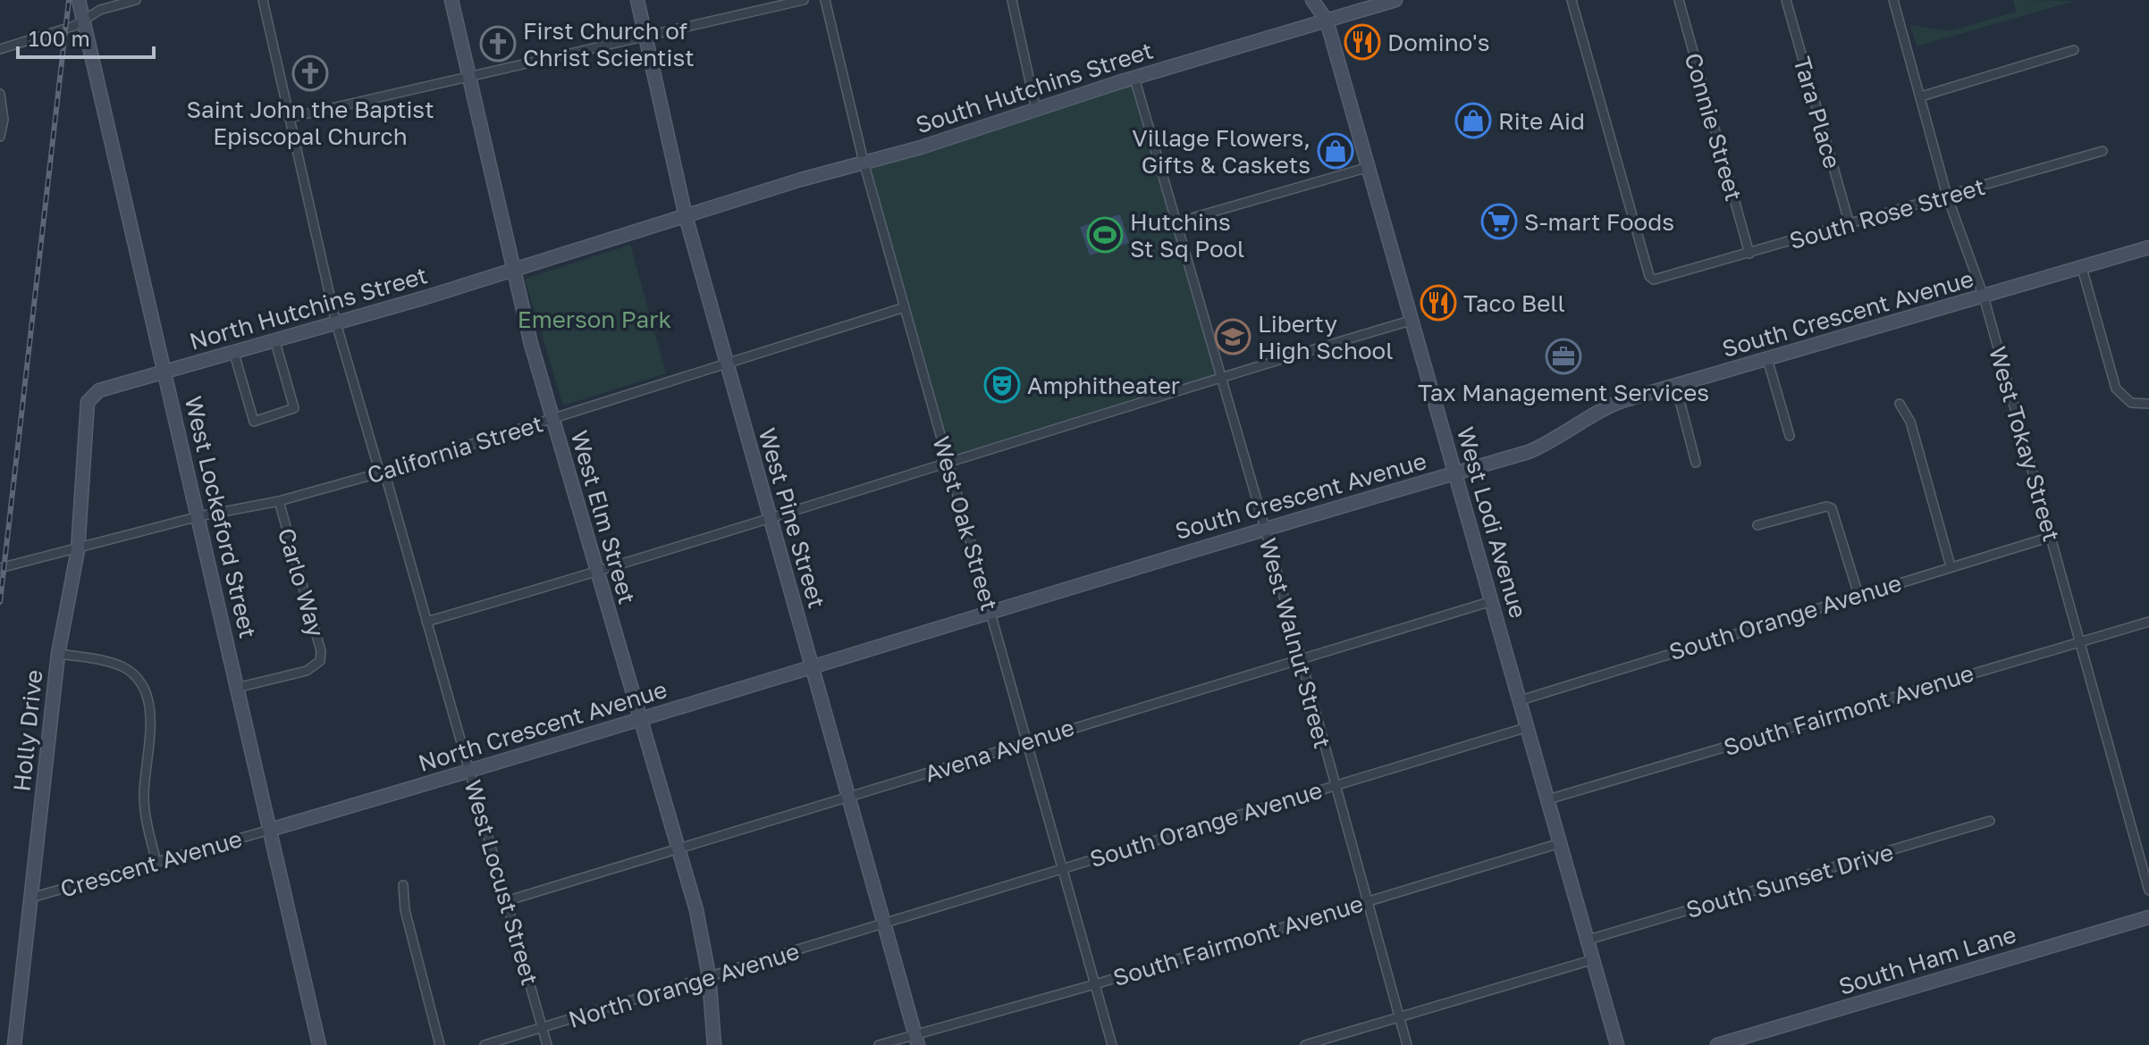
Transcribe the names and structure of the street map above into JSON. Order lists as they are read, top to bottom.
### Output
{
  "streets": {
    "street": [
      "South Hutchins Street",
      "Tara Place",
      "Connie Street",
      "South Rose Street",
      "North Hutchins Street",
      "South Crescent Avenue",
      "West Tokay Street",
      "California Street",
      "West Lockeford Street",
      "West Elm Street",
      "West Pine Street",
      "West Lodi Avenue",
      "West Oak Street",
      "Carlo Way",
      "South Orange Avenue",
      "West Walnut Street",
      "South Fairmont Avenue",
      "North Crescent Avenue",
      "Holly Drive",
      "Avena Avenue",
      "Crescent Avenue",
      "South Sunset Drive",
      "West Locust Street",
      "South Ham Lane",
      "North Orange Avenue"
    ]
  },
  "crossings": [
    ["South Hutchins Street", "North Hutchins Street"],
    ["South Hutchins Street", "West Pine Street"],
    ["South Hutchins Street", "West Lodi Avenue"],
    ["South Hutchins Street", "West Oak Street"],
    ["South Hutchins Street", "West Walnut Street"],
    ["Tara Place", "South Rose Street"],
    ["Connie Street", "South Rose Street"],
    ["South Rose Street", "West Tokay Street"],
    ["North Hutchins Street", "California Street"],
    ["North Hutchins Street", "West Lockeford Street"],
    ["North Hutchins Street", "West Elm Street"],
    ["North Hutchins Street", "West Pine Street"],
    ["North Hutchins Street", "Holly Drive"],
    ["North Hutchins Street", "West Locust Street"],
    ["South Crescent Avenue", "West Tokay Street"],
    ["South Crescent Avenue", "West Lodi Avenue"],
    ["South Crescent Avenue", "West Oak Street"],
    ["South Crescent Avenue", "West Walnut Street"],
    ["South Crescent Avenue", "North Crescent Avenue"],
    ["West Tokay Street", "South Orange Avenue"],
    ["West Tokay Street", "South Fairmont Avenue"],
    ["California Street", "West Lockeford Street"],
    ["California Street", "West Elm Street"],
    ["California Street", "West Pine Street"],
    ["California Street", "West Oak Street"],
    ["California Street", "Carlo Way"],
    ["California Street", "Holly Drive"],
    ["California Street", "West Locust Street"],
    ["West Lockeford Street", "Carlo Way"],
    ["West Lockeford Street", "North Crescent Avenue"],
    ["West Lockeford Street", "Crescent Avenue"],
    ["West Elm Street", "North Crescent Avenue"],
    ["West Elm Street", "Avena Avenue"],
    ["West Elm Street", "North Orange Avenue"],
    ["West Pine Street", "South Orange Avenue"],
    ["West Pine Street", "South Fairmont Avenue"],
    ["West Pine Street", "North Crescent Avenue"],
    ["West Pine Street", "Avena Avenue"],
    ["West Pine Street", "North Orange Avenue"],
    ["West Lodi Avenue", "South Orange Avenue"],
    ["West Lodi Avenue", "South Fairmont Avenue"],
    ["West Lodi Avenue", "Avena Avenue"],
    ["West Lodi Avenue", "South Sunset Drive"],
    ["West Oak Street", "South Orange Avenue"],
    ["West Oak Street", "South Fairmont Avenue"],
    ["West Oak Street", "Avena Avenue"],
    ["South Orange Avenue", "West Walnut Street"],
    ["South Orange Avenue", "North Orange Avenue"],
    ["West Walnut Street", "South Fairmont Avenue"],
    ["West Walnut Street", "Avena Avenue"],
    ["North Crescent Avenue", "Crescent Avenue"],
    ["North Crescent Avenue", "West Locust Street"],
    ["Holly Drive", "Crescent Avenue"],
    ["Avena Avenue", "West Locust Street"],
    ["West Locust Street", "North Orange Avenue"]
  ],
  "parks": ["Emerson Park"],
  "places": {
    "restaurant": ["Domino's", "Taco Bell"],
    "church": ["First Church of Christ Scientist", "Saint John the Baptist Episcopal Church"],
    "shop": ["Rite Aid", "Village Flowers, Gifts & Caskets"],
    "supermarket": ["S-mart Foods"],
    "sports": ["Hutchins St Sq Pool"],
    "school or university": ["Liberty High School"],
    "office": ["Tax Management Services"],
    "theatre": ["Amphitheater"]
  },
  "scale_bar": "100 m"
}
